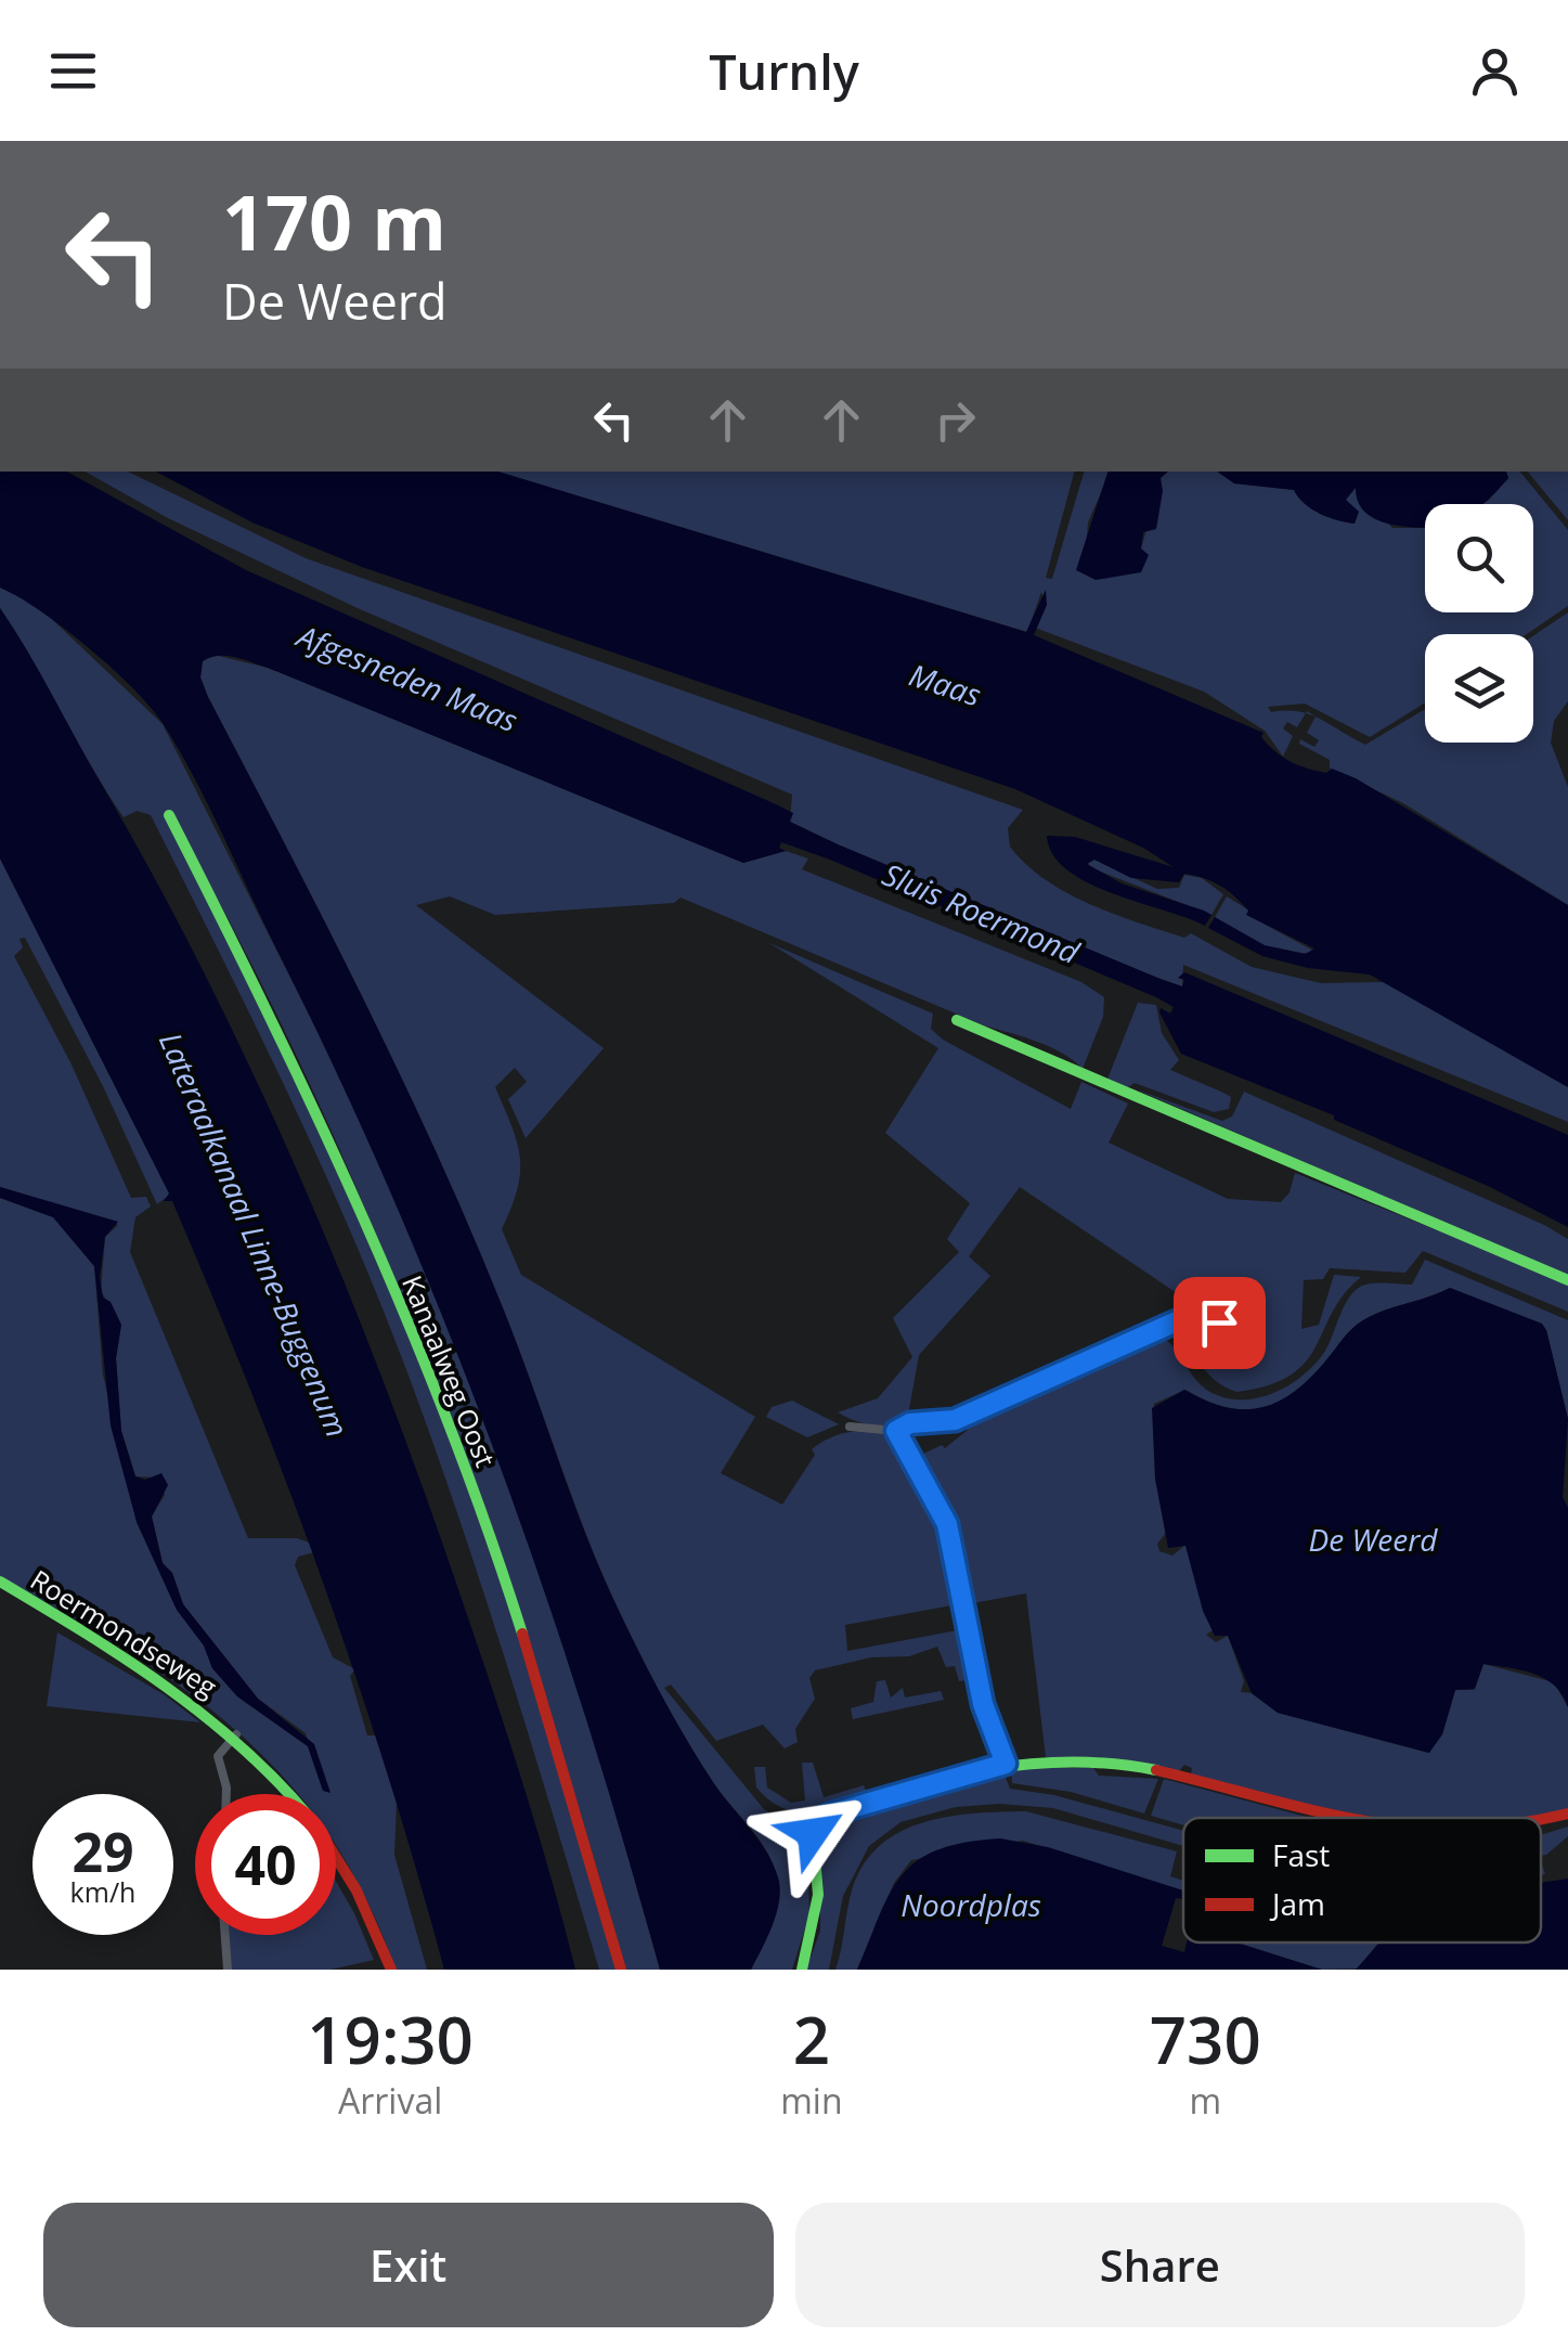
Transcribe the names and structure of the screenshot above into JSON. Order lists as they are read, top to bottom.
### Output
{
  "streets": {
    "street": ["Kanaalweg Oost", "Roermondseweg"]
  },
  "water": [
    "Afgesneden Maas",
    "Maas",
    "Sluis Roermond",
    "Lateraalkanaal Linne-Buggenum",
    "De Weerd",
    "Noordplas"
  ],
  "legend": ["Fast", "Jam"],
  "page": {
    "header": "Turnly",
    "turn": ["170 m", "De Weerd"],
    "speed": "29 km/h",
    "limit": "40",
    "eta": [
      "19:30",
      "Arrival",
      "2",
      "min",
      "730",
      "m"
    ],
    "buttons": ["Exit", "Share"]
  }
}
